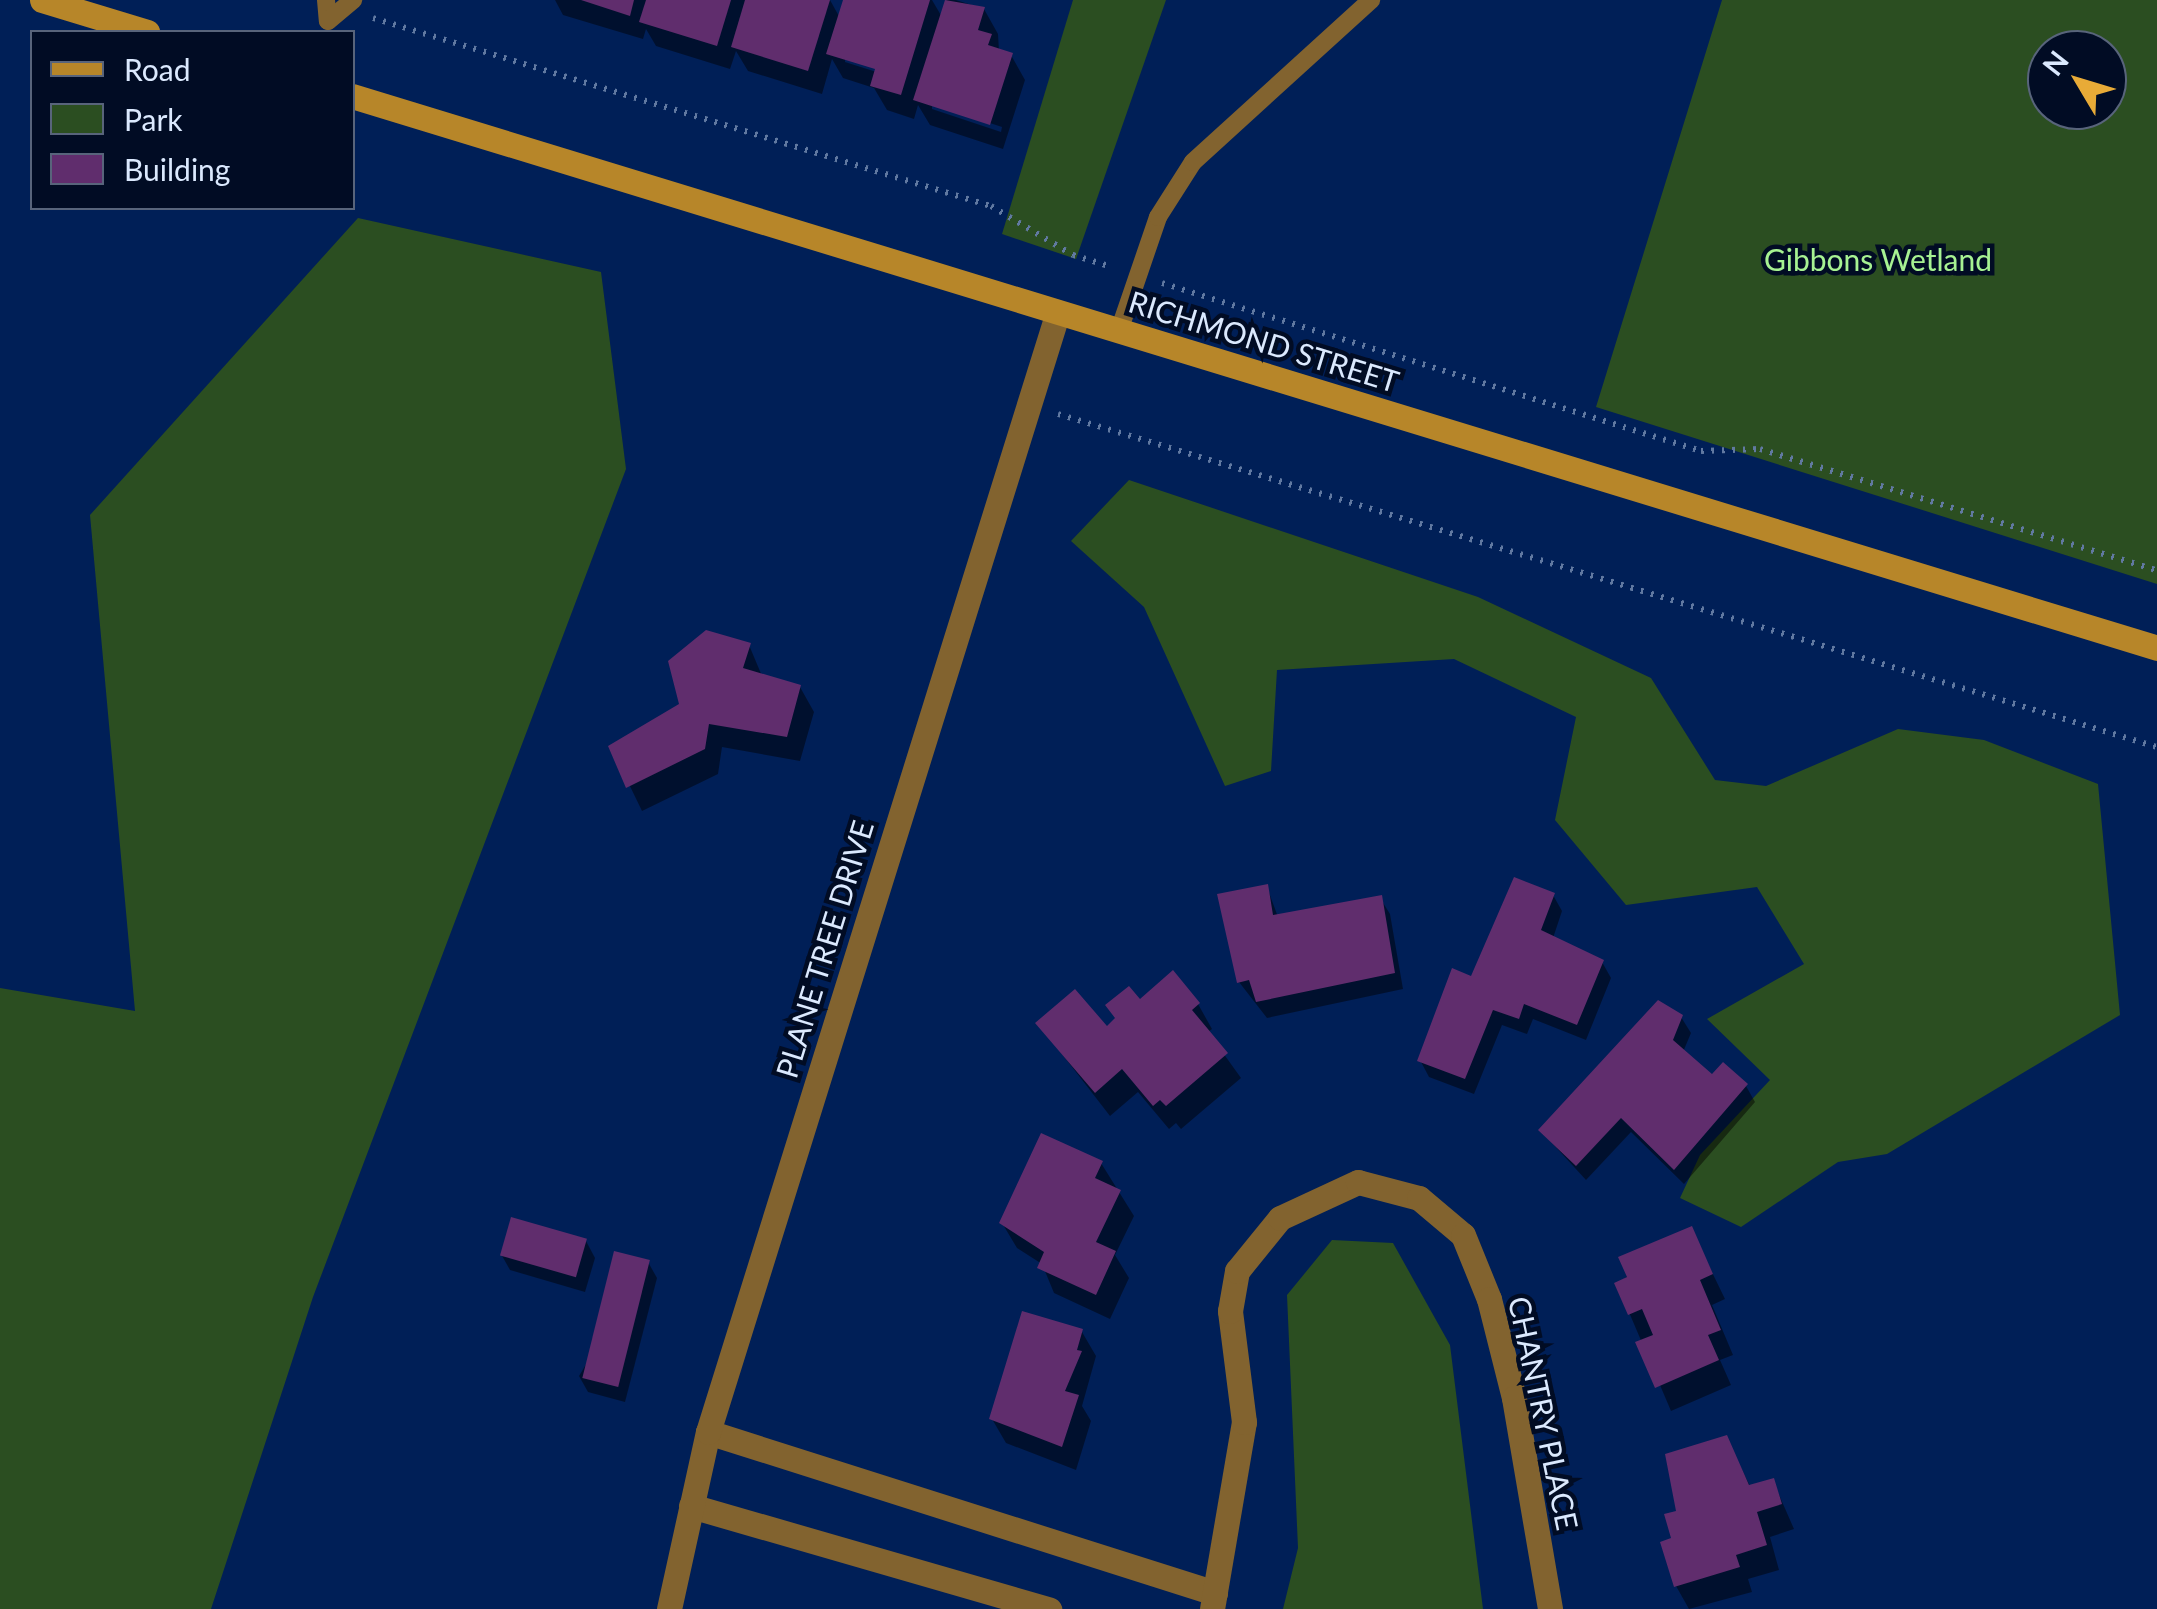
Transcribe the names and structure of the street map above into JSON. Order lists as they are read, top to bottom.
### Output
{
  "streets": {
    "main road": ["RICHMOND STREET"],
    "street": ["PLANE TREE DRIVE", "CHANTRY PLACE"]
  },
  "crossings": [
    ["RICHMOND STREET", "PLANE TREE DRIVE"],
    ["PLANE TREE DRIVE", "CHANTRY PLACE"]
  ],
  "parks": ["Gibbons Wetland"],
  "legend": ["Road", "Park", "Building"],
  "north": "top left"
}
